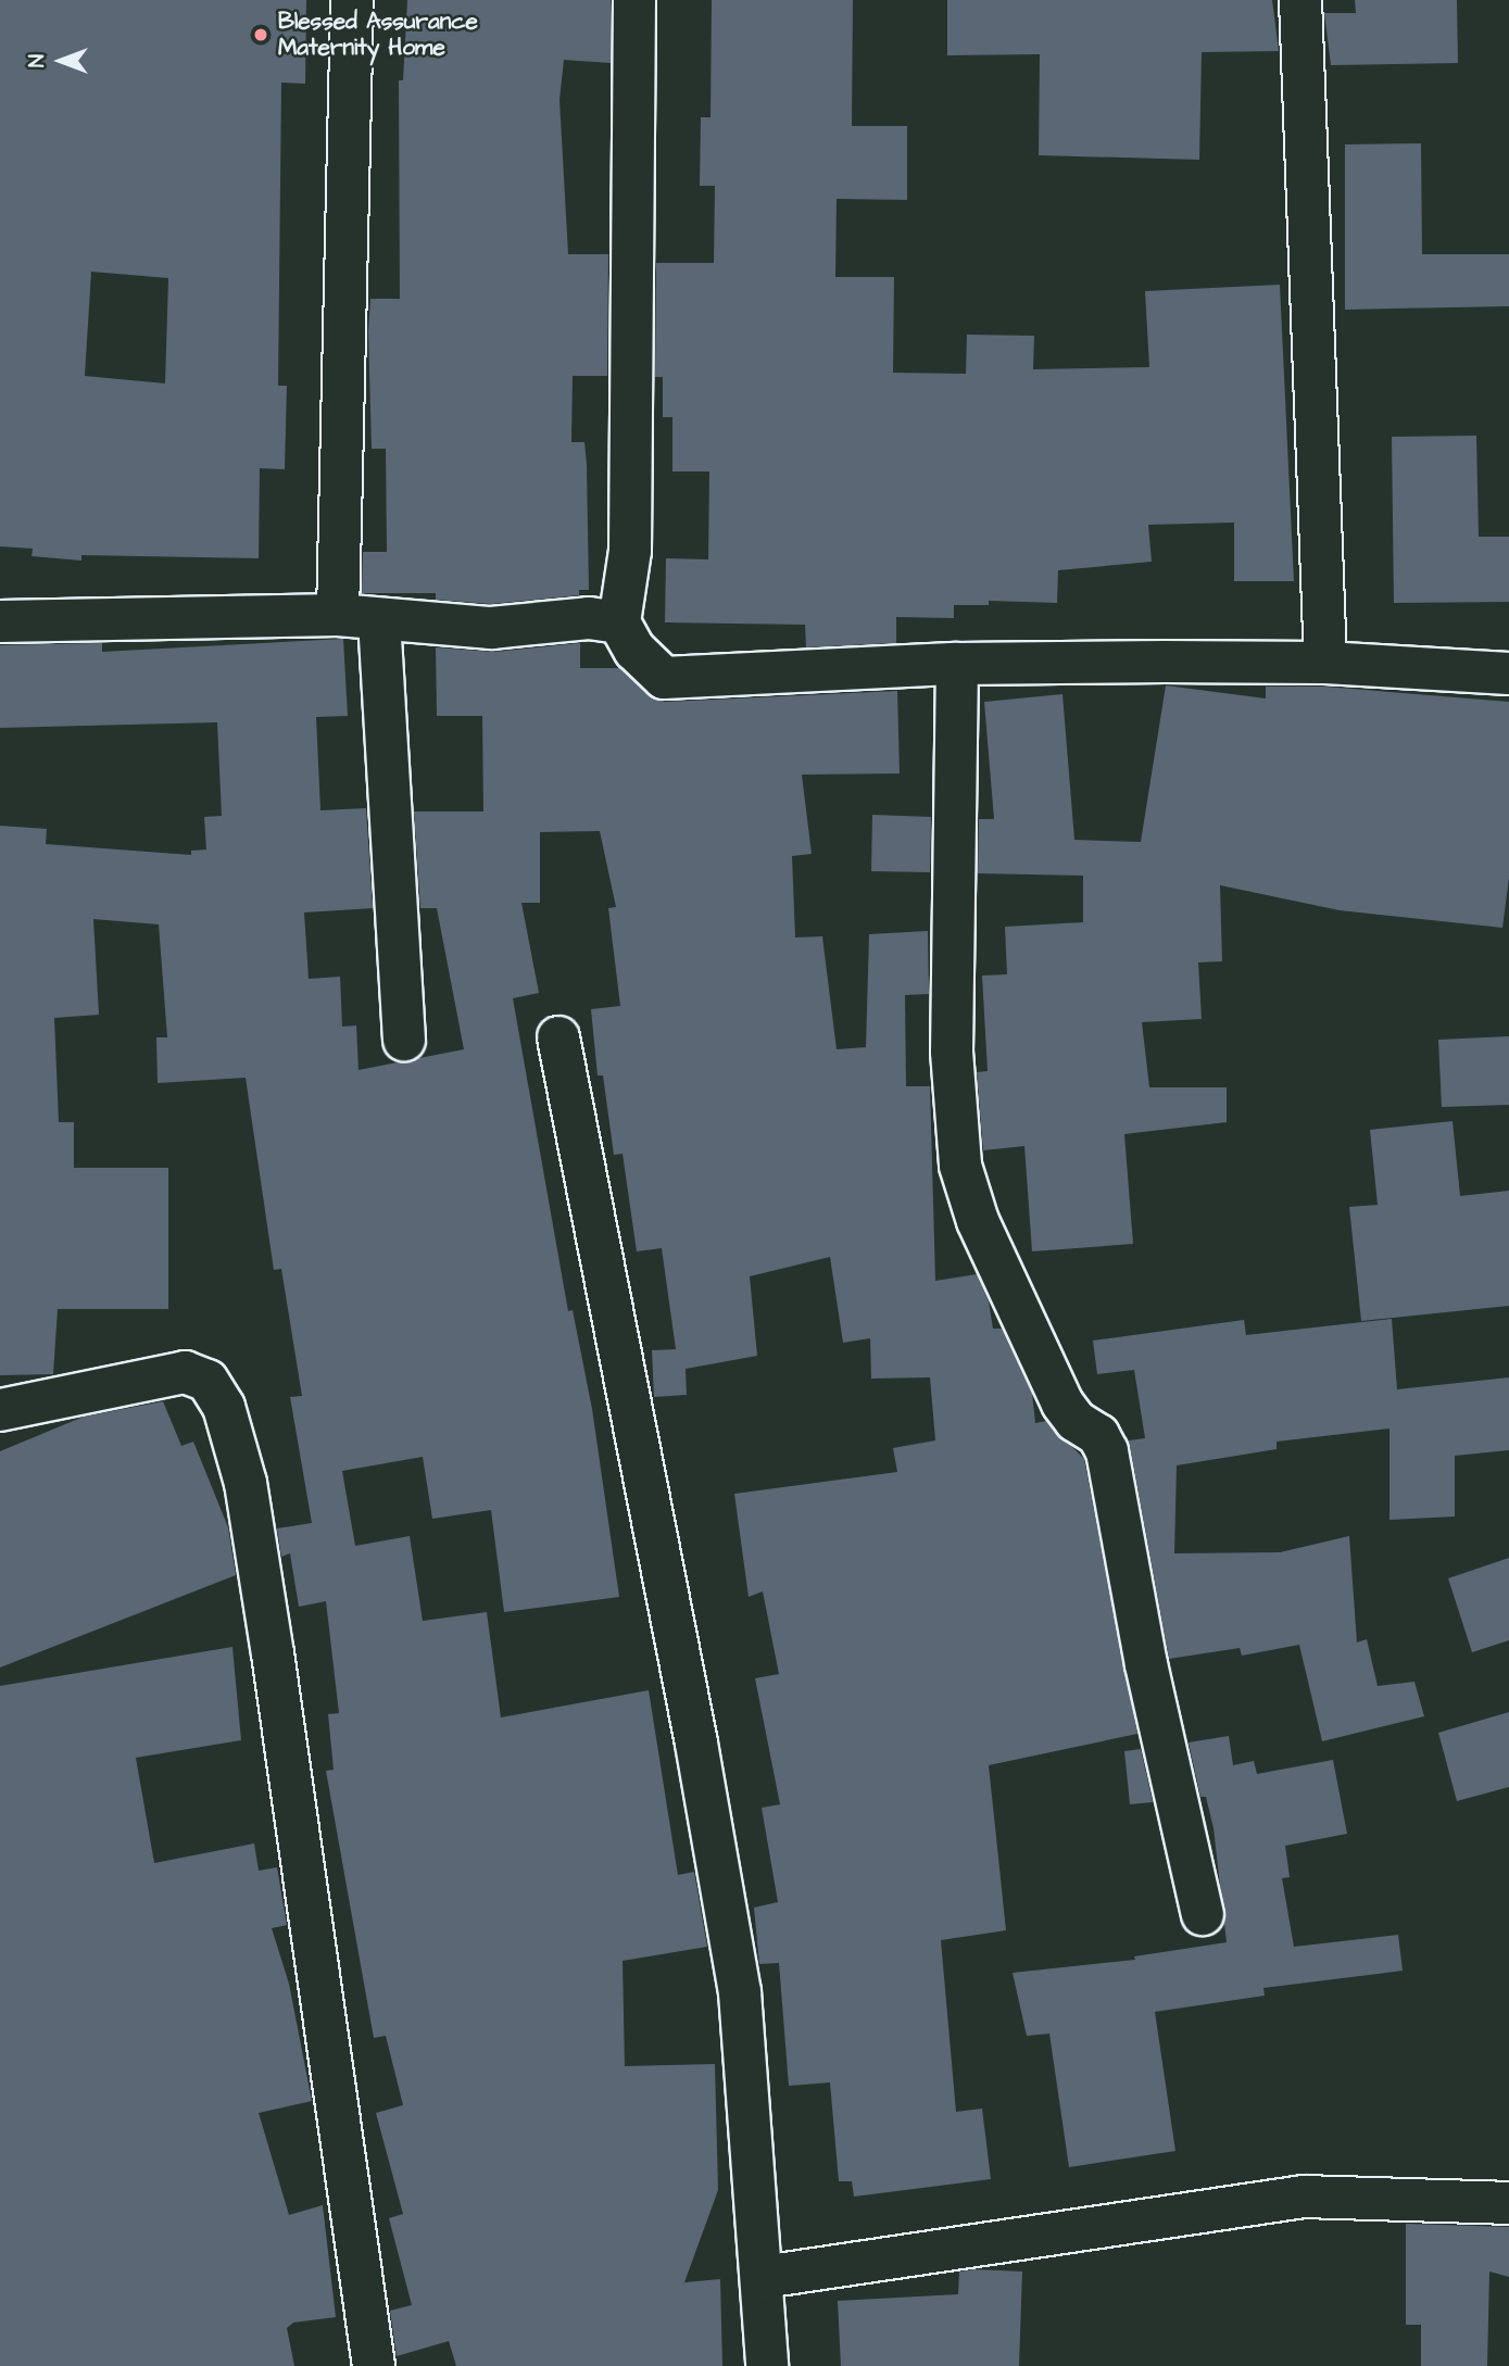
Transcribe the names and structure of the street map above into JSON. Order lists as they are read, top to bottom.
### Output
{
  "places": ["Blessed Assurance Maternity Home"],
  "north": "left"
}
